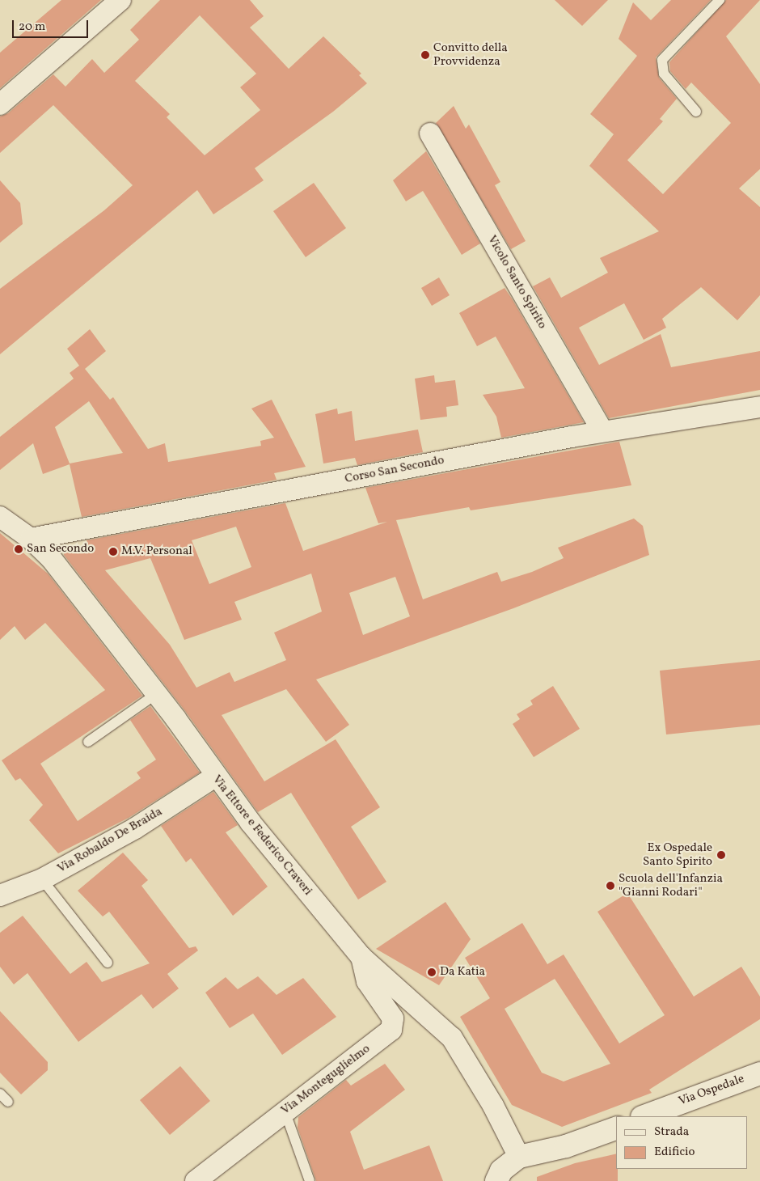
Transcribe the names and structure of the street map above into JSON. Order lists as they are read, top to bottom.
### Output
{
  "streets": {
    "street": [
      "Vicolo Santo Spirito",
      "Corso San Secondo",
      "Via Ettore e Federico Craveri",
      "Via Robaldo De Braida",
      "Via Monteguglielmo",
      "Via Ospedale"
    ]
  },
  "crossings": [
    ["Vicolo Santo Spirito", "Corso San Secondo"],
    ["Corso San Secondo", "Via Ettore e Federico Craveri"],
    ["Via Ettore e Federico Craveri", "Via Robaldo De Braida"],
    ["Via Ettore e Federico Craveri", "Via Monteguglielmo"]
  ],
  "places": [
    "Convitto della Provvidenza",
    "San Secondo",
    "M.V. Personal",
    "Ex Ospedale Santo Spirito",
    "Scuola dell'Infanzia \"Gianni Rodari\"",
    "Da Katia"
  ],
  "legend": ["Strada", "Edificio"],
  "scale_bar": "20 m"
}
